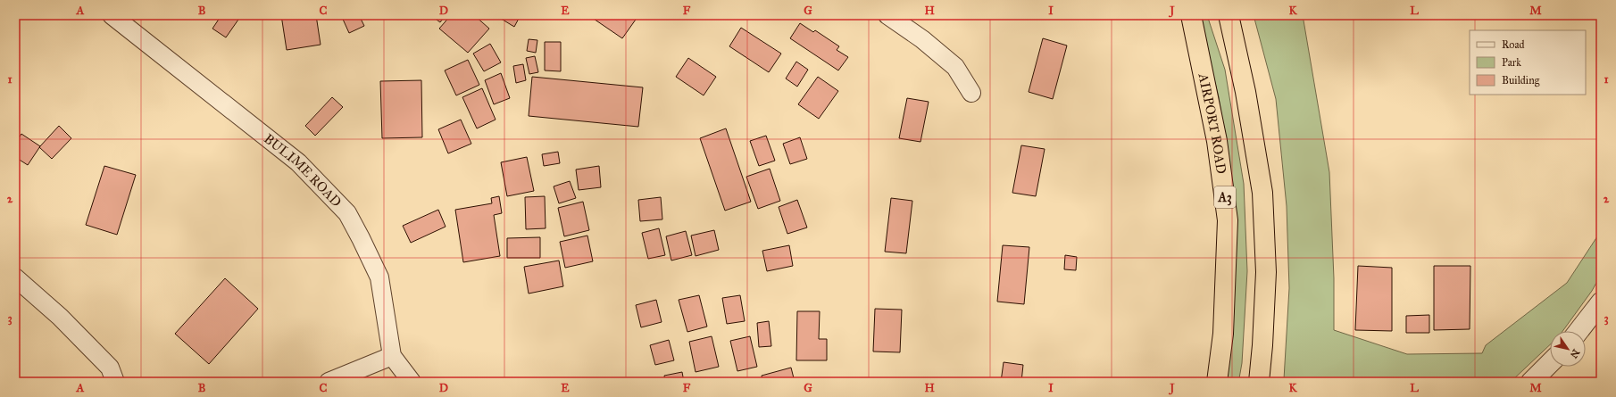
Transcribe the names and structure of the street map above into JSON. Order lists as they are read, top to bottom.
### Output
{
  "streets": {
    "highway": ["AIRPORT ROAD", "A3"],
    "street": ["BULIME ROAD"]
  },
  "legend": ["Road", "Park", "Building"],
  "north": "bottom right",
  "grid": {
    "columns": [
      "A",
      "B",
      "C",
      "D",
      "E",
      "F",
      "G",
      "H",
      "I",
      "J",
      "K",
      "L",
      "M"
    ],
    "rows": ["1", "2", "3"]
  }
}
